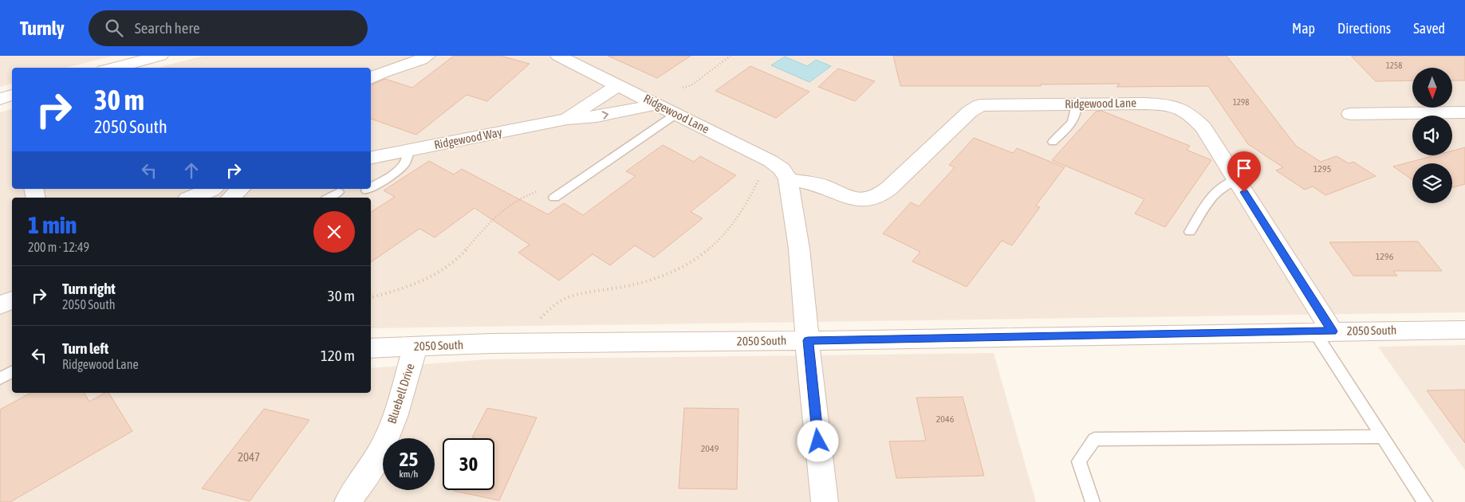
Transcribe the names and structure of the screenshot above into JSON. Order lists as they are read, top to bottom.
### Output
{
  "streets": {
    "street": [
      "Ridgewood Lane",
      "Ridgewood Way",
      "2050 South",
      "Bluebell Drive"
    ]
  },
  "crossings": [
    ["Ridgewood Lane", "Ridgewood Way"],
    ["Ridgewood Lane", "2050 South"],
    ["2050 South", "Bluebell Drive"]
  ],
  "house_numbers": [
    "1258",
    "1298",
    "1295",
    "1296",
    "2046",
    "2049",
    "2047"
  ],
  "north": "bottom",
  "page": {
    "header": "Turnly",
    "search": "Search here",
    "nav": ["Map", "Directions", "Saved"],
    "turn": ["30 m", "2050 South"],
    "heading": ["1 min", "200 m · 12:49"],
    "list": [
      {
        "name": "Turn right",
        "note": "2050 South",
        "value": "30 m"
      },
      {
        "name": "Turn left",
        "note": "Ridgewood Lane",
        "value": "120 m"
      }
    ],
    "speed": "25 km/h",
    "limit": "30"
  }
}
